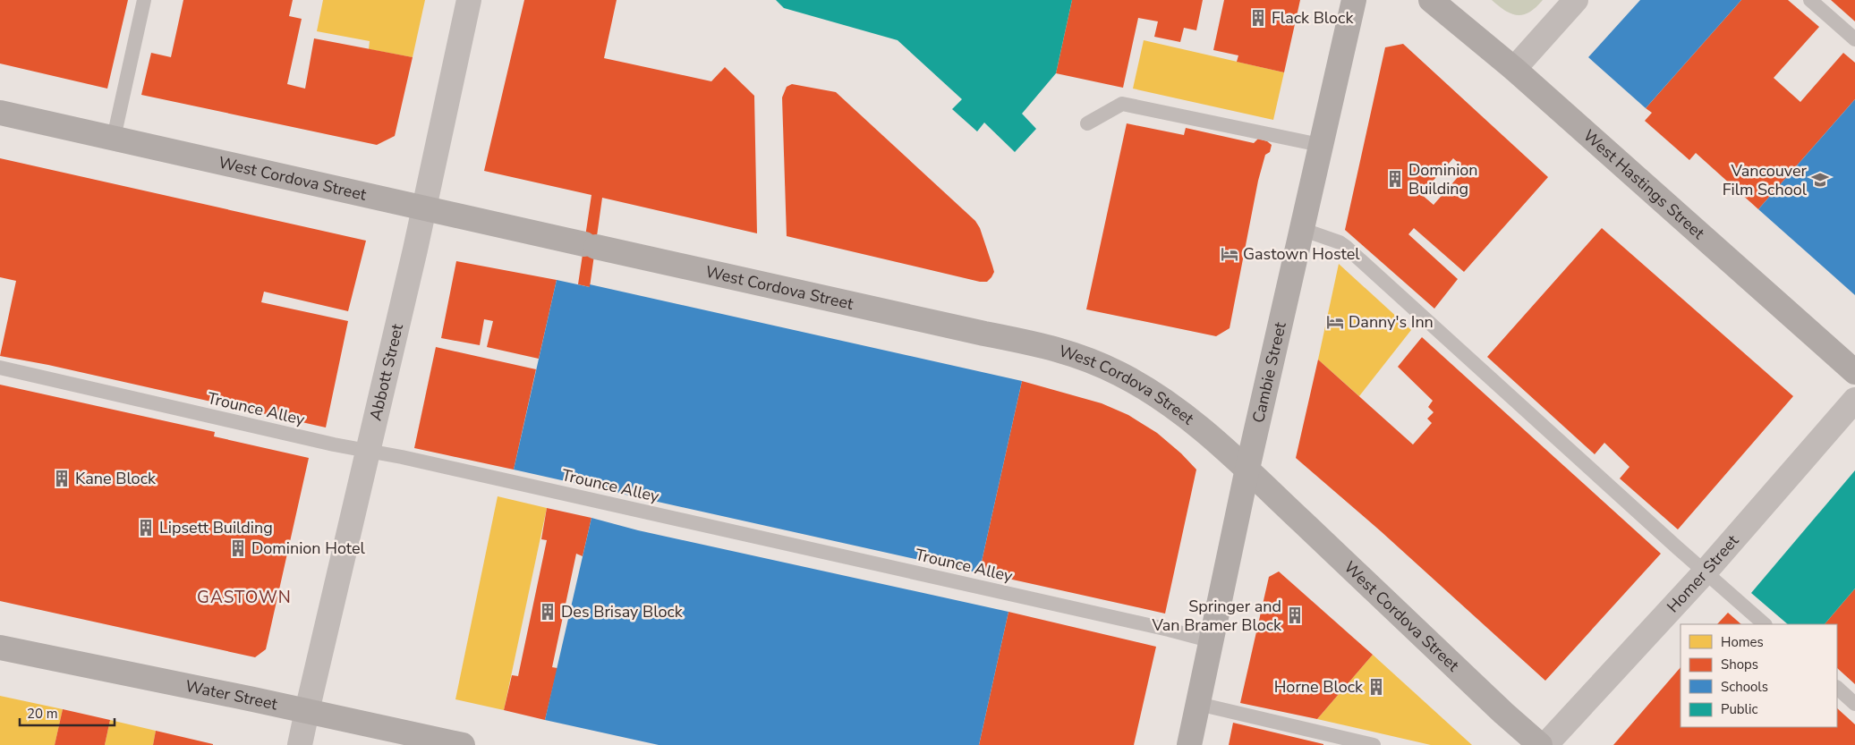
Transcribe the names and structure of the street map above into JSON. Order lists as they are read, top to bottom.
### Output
{
  "streets": {
    "main road": [
      "West Cordova Street",
      "West Hastings Street",
      "Cambie Street",
      "Water Street"
    ],
    "street": ["Abbott Street", "Homer Street"],
    "lane": ["Trounce Alley"]
  },
  "crossings": [
    ["West Cordova Street", "Cambie Street"],
    ["West Cordova Street", "Abbott Street"],
    ["Cambie Street", "Trounce Alley"],
    ["Abbott Street", "Trounce Alley"],
    ["Abbott Street", "Water Street"]
  ],
  "districts": ["GASTOWN"],
  "places": {
    "building": [
      "Flack Block",
      "Dominion Building",
      "Kane Block",
      "Lipsett Building",
      "Dominion Hotel",
      "Des Brisay Block",
      "Springer and Van Bramer Block",
      "Horne Block"
    ],
    "school or university": ["Vancouver Film School"],
    "hotel": ["Gastown Hostel", "Danny's Inn"]
  },
  "legend": [
    "Homes",
    "Shops",
    "Schools",
    "Public"
  ],
  "scale_bar": "20 m"
}
